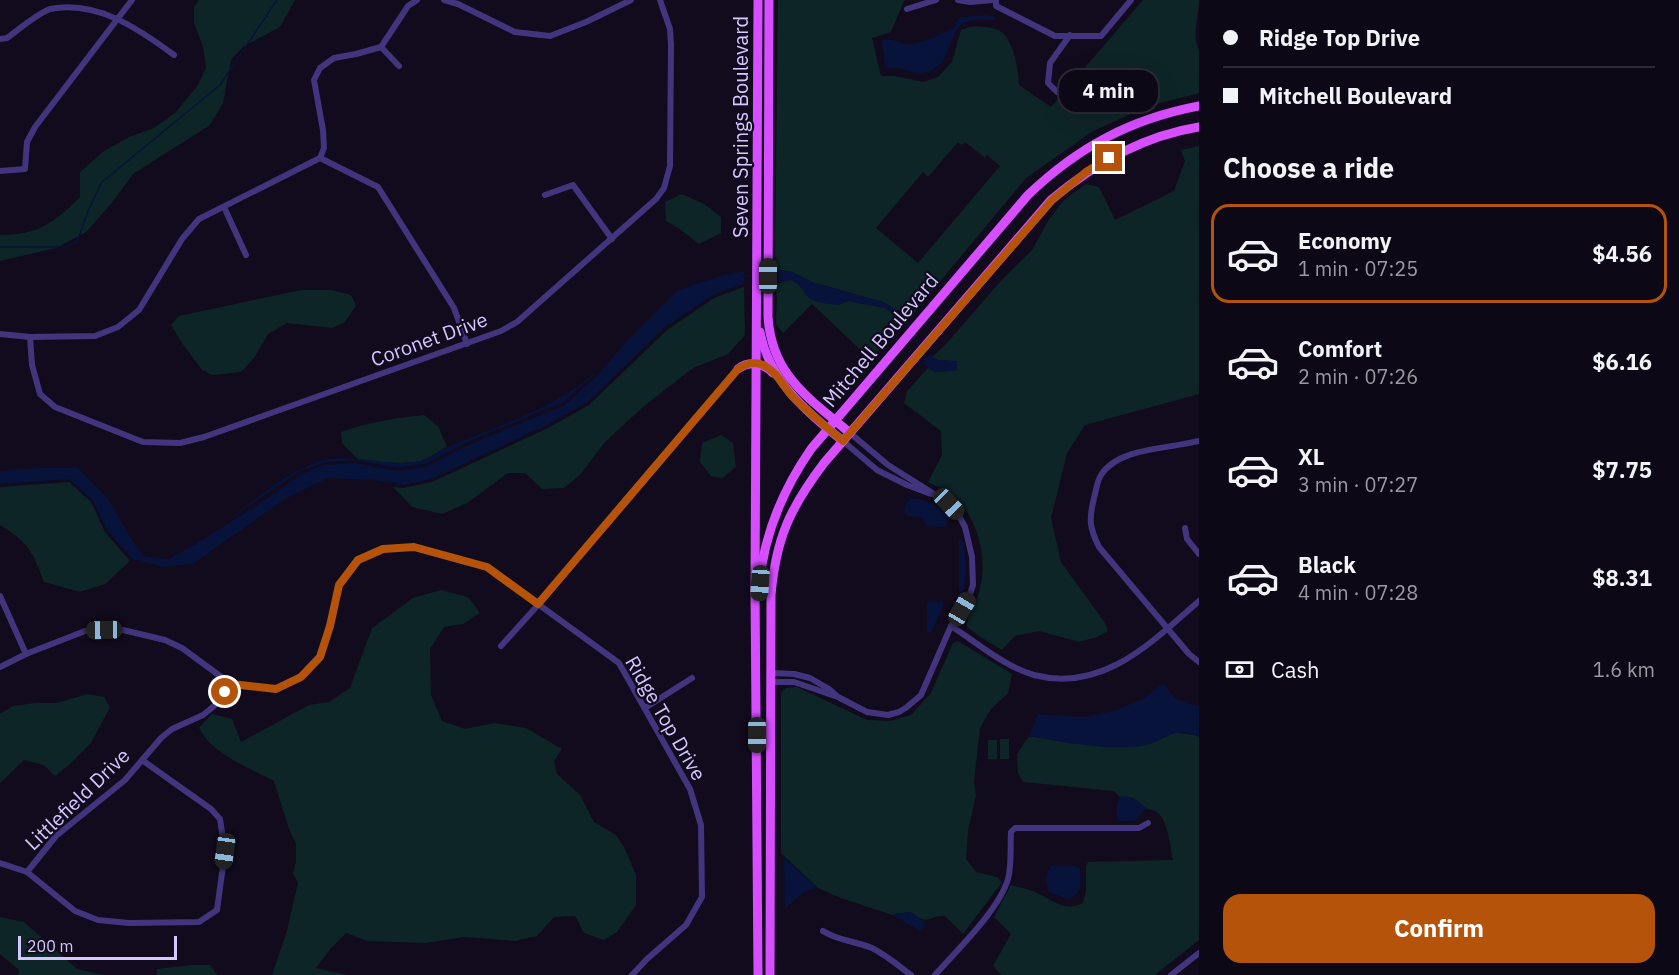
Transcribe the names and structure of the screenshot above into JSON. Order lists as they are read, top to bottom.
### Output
{
  "streets": {
    "main road": ["Seven Springs Boulevard", "Mitchell Boulevard"],
    "street": ["Coronet Drive", "Ridge Top Drive", "Littlefield Drive"]
  },
  "crossings": [
    ["Seven Springs Boulevard", "Mitchell Boulevard"],
    ["Ridge Top Drive", "Littlefield Drive"]
  ],
  "scale_bar": "200 m",
  "page": {
    "banner": ["Ridge Top Drive", "Mitchell Boulevard"],
    "bubble": "4 min",
    "heading": "Choose a ride",
    "list": [
      {
        "name": "Economy",
        "note": "1 min · 07:25",
        "value": "$4.56"
      },
      {
        "name": "Comfort",
        "note": "2 min · 07:26",
        "value": "$6.16"
      },
      {
        "name": "XL",
        "note": "3 min · 07:27",
        "value": "$7.75"
      },
      {
        "name": "Black",
        "note": "4 min · 07:28",
        "value": "$8.31"
      }
    ],
    "pay": ["Cash", "1.6 km"],
    "buttons": "Confirm",
    "scale": "200 m"
  }
}
